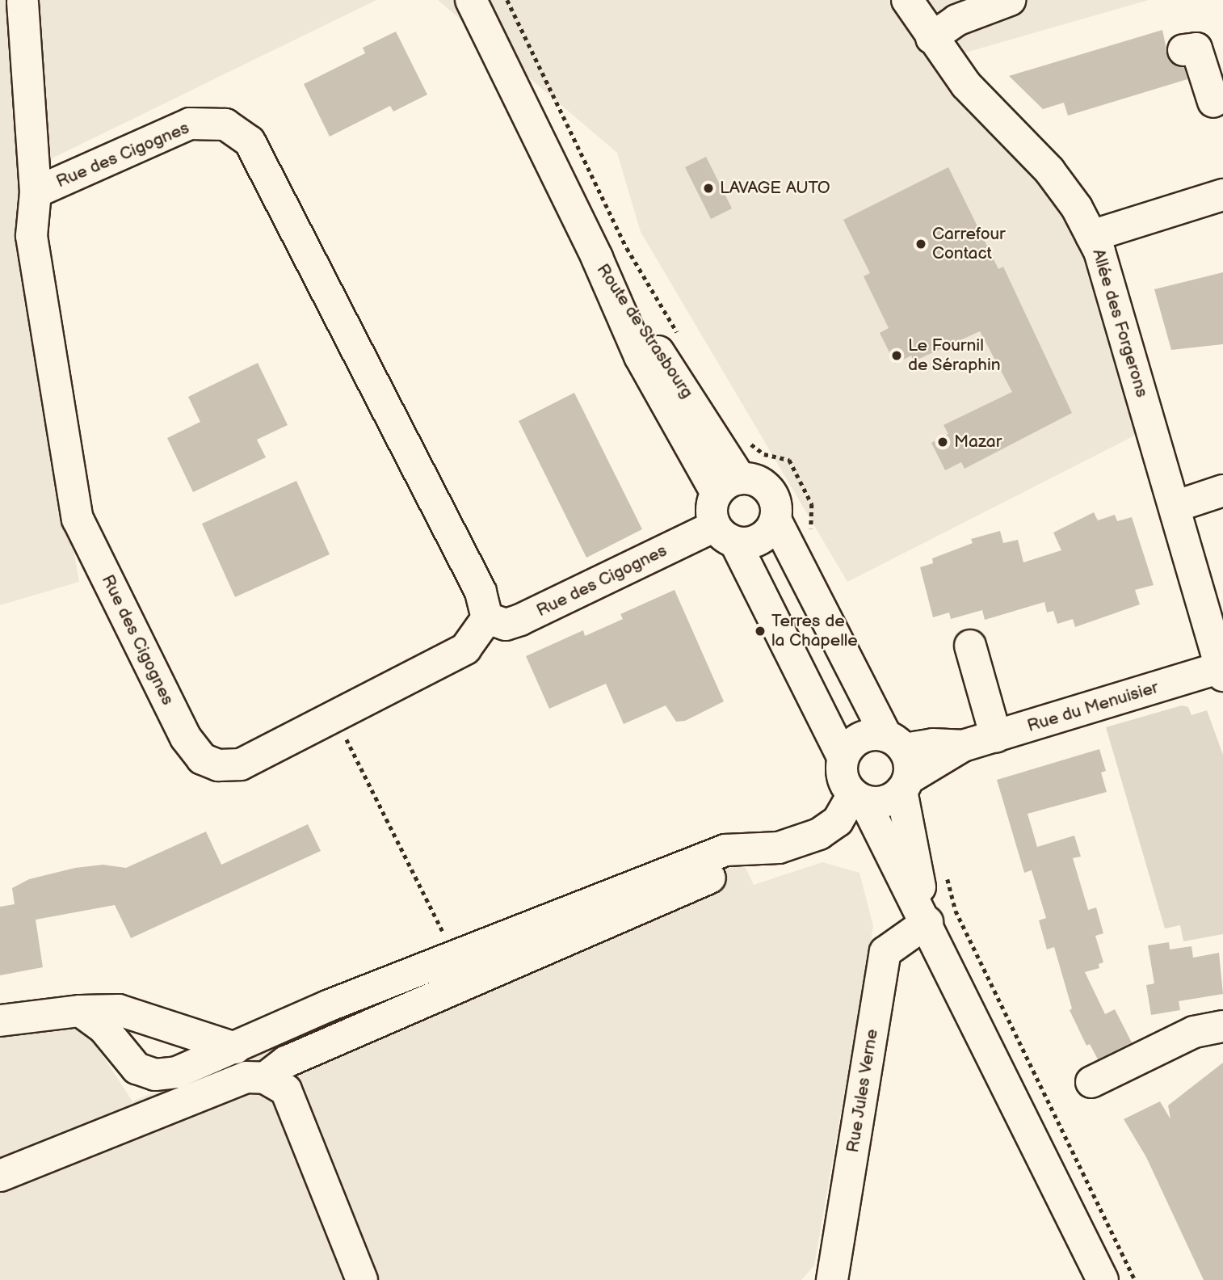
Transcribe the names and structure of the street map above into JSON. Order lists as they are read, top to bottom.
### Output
{
  "streets": {
    "street": [
      "Rue des Cigognes",
      "Allée des Forgerons",
      "Route de Strasbourg",
      "Rue du Menuisier",
      "Rue Jules Verne"
    ]
  },
  "crossings": [
    ["Rue des Cigognes", "Route de Strasbourg"],
    ["Allée des Forgerons", "Rue du Menuisier"]
  ],
  "places": [
    "LAVAGE AUTO",
    "Carrefour Contact",
    "Le Fournil de Séraphin",
    "Mazar",
    "Terres de la Chapelle"
  ]
}
